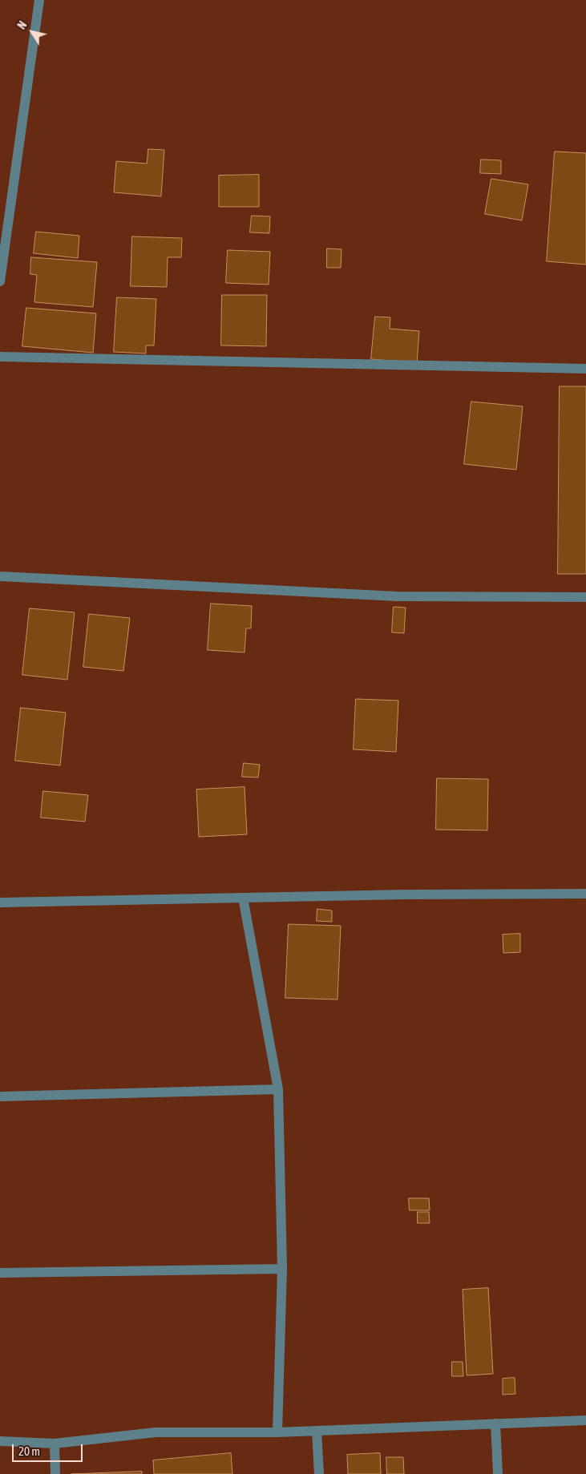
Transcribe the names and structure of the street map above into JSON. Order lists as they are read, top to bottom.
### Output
{
  "scale_bar": "20 m",
  "north": "top left"
}
